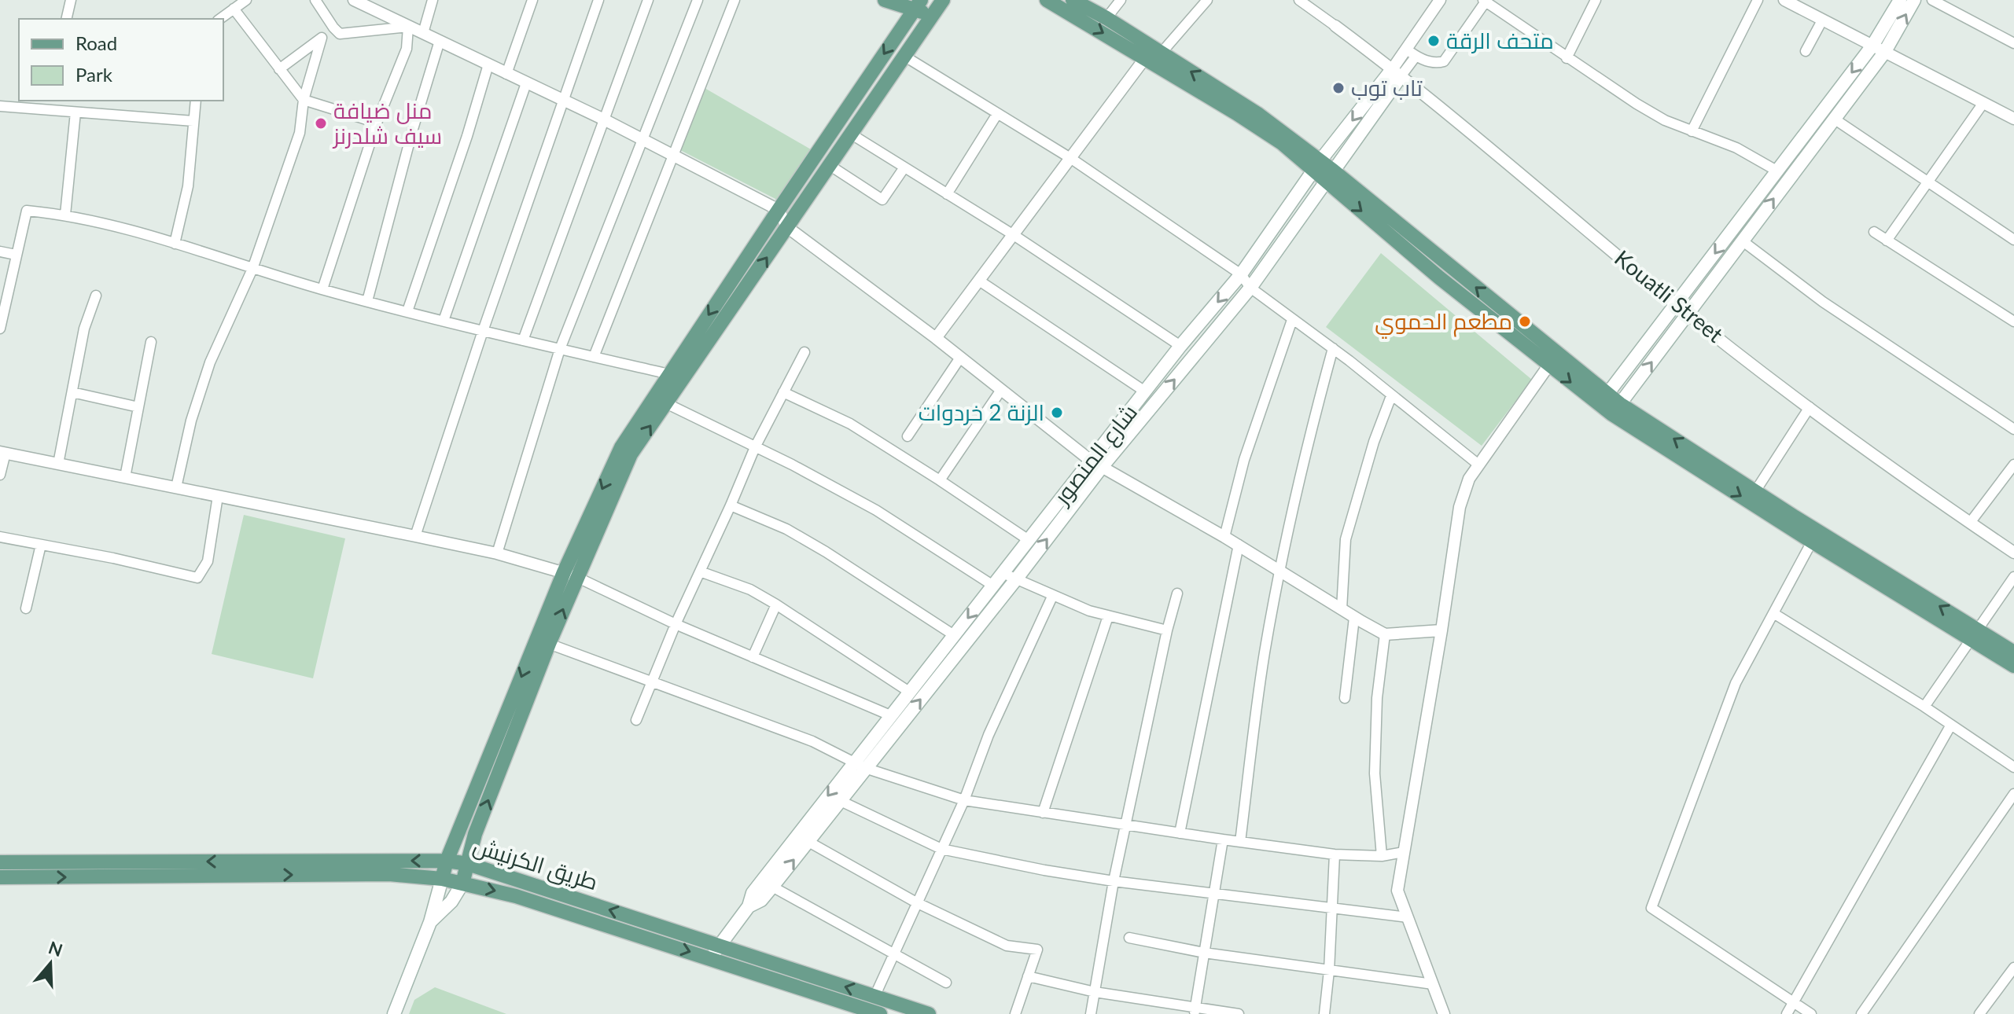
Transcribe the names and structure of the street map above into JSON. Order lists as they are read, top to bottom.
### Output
{
  "streets": {
    "main road": ["شارع المنصور", "طريق الكرنيش"],
    "street": ["Kouatli Street"]
  },
  "crossings": [
    ["Kouatli Street", "شارع المنصور"],
    ["شارع المنصور", "طريق الكرنيش"]
  ],
  "places": [
    "متحف الرقة",
    "تاب توب",
    "منل ضيافة سيف شلدرنز",
    "مطعم الحموي",
    "الزنة 2 خردوات"
  ],
  "legend": ["Road", "Park"],
  "north": "top"
}
